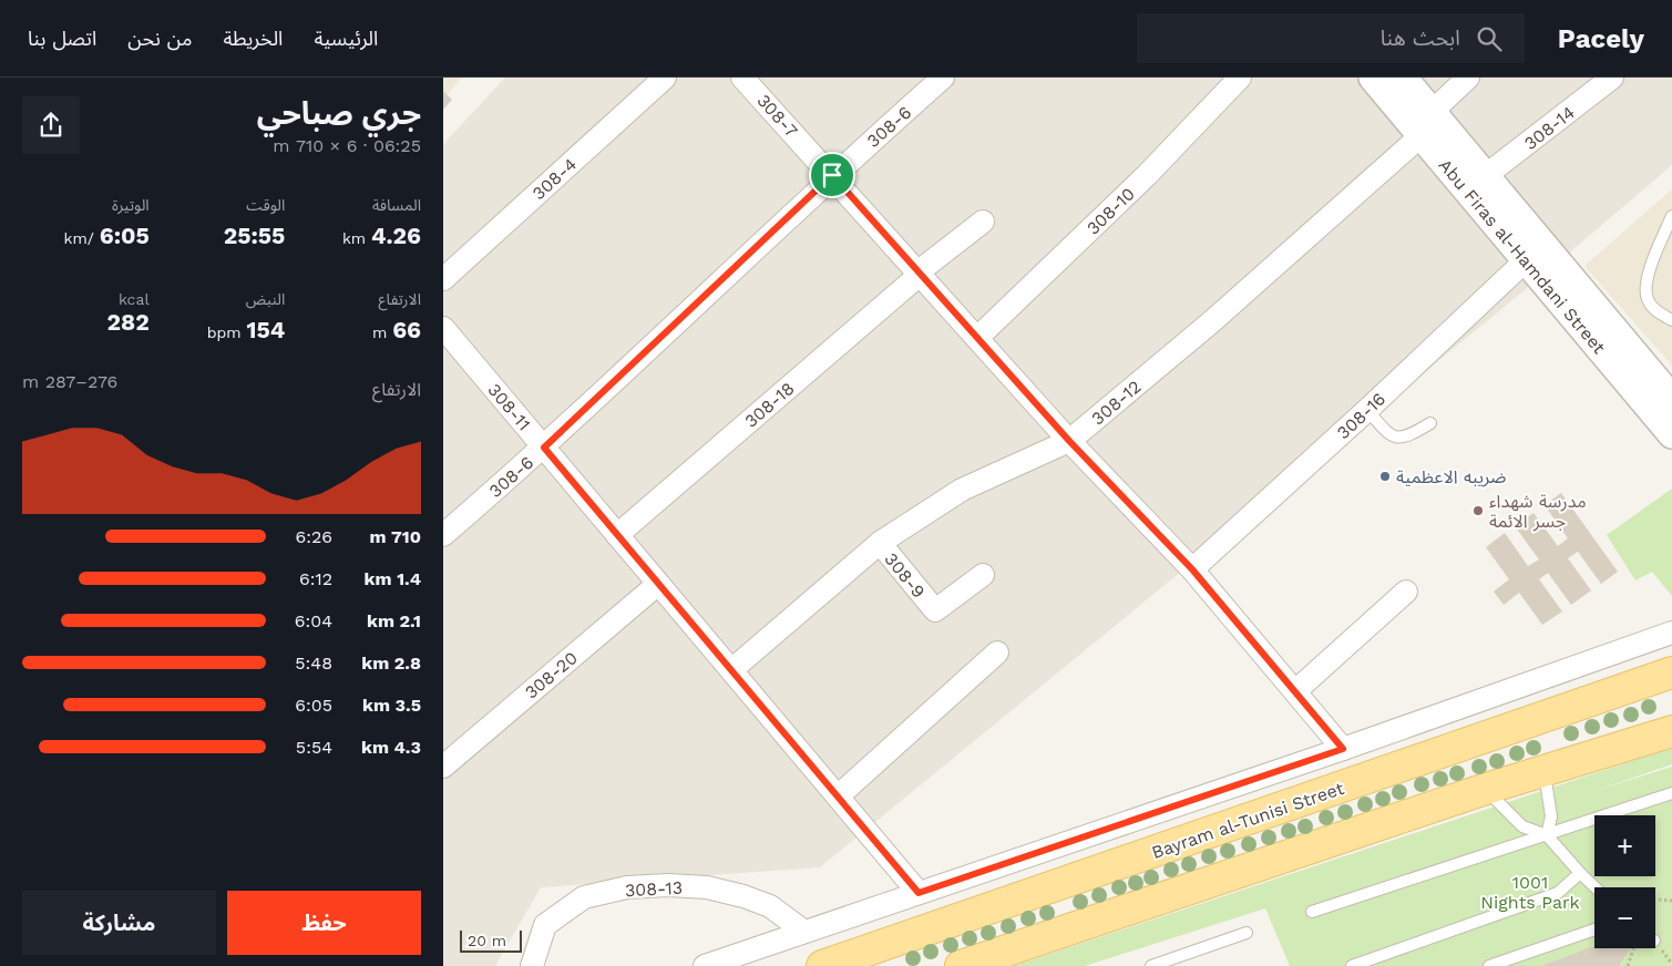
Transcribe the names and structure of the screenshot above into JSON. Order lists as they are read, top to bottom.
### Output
{
  "streets": {
    "main road": ["Bayram al-Tunisi Street"],
    "street": [
      "308-7",
      "308-6",
      "308-14",
      "308-4",
      "308-10",
      "Abu Firas al-Hamdani Street",
      "308-12",
      "308-18",
      "308-11",
      "308-16",
      "308-9",
      "308-20",
      "308-13"
    ]
  },
  "crossings": [
    ["308-7", "308-6"],
    ["308-7", "308-10"],
    ["308-7", "308-12"],
    ["308-7", "308-18"],
    ["308-7", "308-16"],
    ["308-6", "308-11"],
    ["308-14", "Abu Firas al-Hamdani Street"],
    ["Abu Firas al-Hamdani Street", "308-12"],
    ["Abu Firas al-Hamdani Street", "308-16"],
    ["308-12", "308-11"],
    ["308-12", "308-9"],
    ["308-18", "308-11"],
    ["308-11", "308-20"]
  ],
  "parks": ["1001 Nights Park"],
  "places": ["ضريبه الاعظمية", "مدرسة شهداء جسر الائمة"],
  "scale_bar": "20 m",
  "page": {
    "header": "Pacely",
    "search": "ابحث هنا",
    "nav": [
      "الرئيسية",
      "الخريطة",
      "من نحن",
      "اتصل بنا"
    ],
    "heading": ["جري صباحي", "06:25 · 6 × 710 m"],
    "stats": [
      ["المسافة", "4.26 km"],
      ["الوقت", "25:55"],
      ["الوتيرة", "6:05 /km"],
      ["الارتفاع", "66 m"],
      ["النبض", "154 bpm"],
      ["kcal", "282"]
    ],
    "chart": ["الارتفاع", "276–287 m"],
    "list": [
      {
        "name": "710 m",
        "note": "6:26"
      },
      {
        "name": "1.4 km",
        "note": "6:12"
      },
      {
        "name": "2.1 km",
        "note": "6:04"
      },
      {
        "name": "2.8 km",
        "note": "5:48"
      },
      {
        "name": "3.5 km",
        "note": "6:05"
      },
      {
        "name": "4.3 km",
        "note": "5:54"
      }
    ],
    "map_buttons": ["+", "−"],
    "buttons": ["حفظ", "مشاركة"],
    "scale": "20 m"
  }
}
